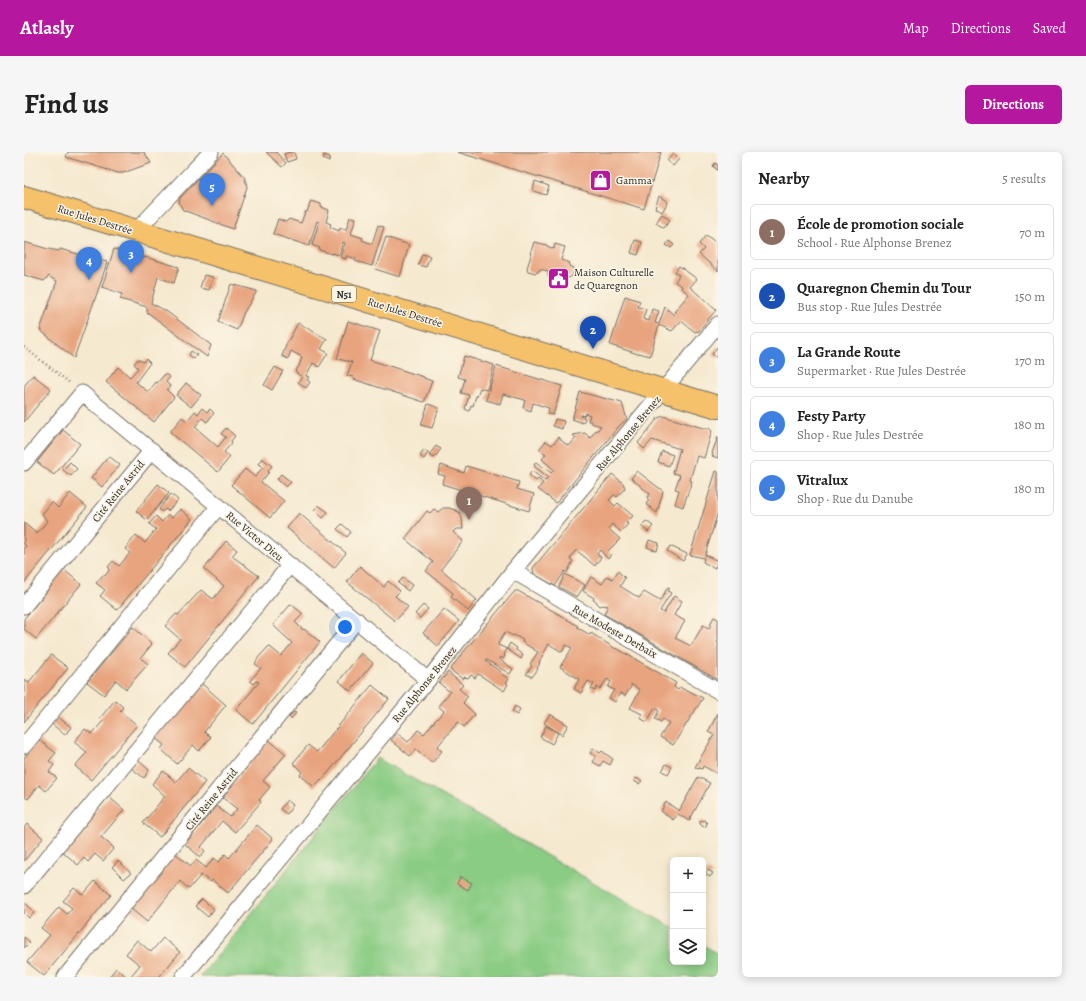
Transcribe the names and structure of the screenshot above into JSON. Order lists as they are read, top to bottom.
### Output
{
  "streets": {
    "main road": ["Rue Jules Destrée", "N51"],
    "street": [
      "Rue Alphonse Brenez",
      "Cité Reine Astrid",
      "Rue Victor Dieu",
      "Rue Modeste Derbaix"
    ]
  },
  "crossings": [
    ["Rue Jules Destrée", "Rue Alphonse Brenez"],
    ["Rue Alphonse Brenez", "Rue Victor Dieu"],
    ["Rue Alphonse Brenez", "Rue Modeste Derbaix"],
    ["Cité Reine Astrid", "Rue Victor Dieu"]
  ],
  "places": {
    "shop": ["Gamma"],
    "public building": ["Maison Culturelle de Quaregnon"]
  },
  "page": {
    "header": "Atlasly",
    "nav": ["Map", "Directions", "Saved"],
    "title": "Find us",
    "buttons": "Directions",
    "heading": ["Nearby", "5 results"],
    "pins": [
      "5",
      "3",
      "4",
      "2",
      "1"
    ],
    "list": [
      {
        "mark": "1",
        "name": "École de promotion sociale",
        "note": "School · Rue Alphonse Brenez",
        "value": "70 m"
      },
      {
        "mark": "2",
        "name": "Quaregnon Chemin du Tour",
        "note": "Bus stop · Rue Jules Destrée",
        "value": "150 m"
      },
      {
        "mark": "3",
        "name": "La Grande Route",
        "note": "Supermarket · Rue Jules Destrée",
        "value": "170 m"
      },
      {
        "mark": "4",
        "name": "Festy Party",
        "note": "Shop · Rue Jules Destrée",
        "value": "180 m"
      },
      {
        "mark": "5",
        "name": "Vitralux",
        "note": "Shop · Rue du Danube",
        "value": "180 m"
      }
    ],
    "map_buttons": ["+", "−"]
  }
}
